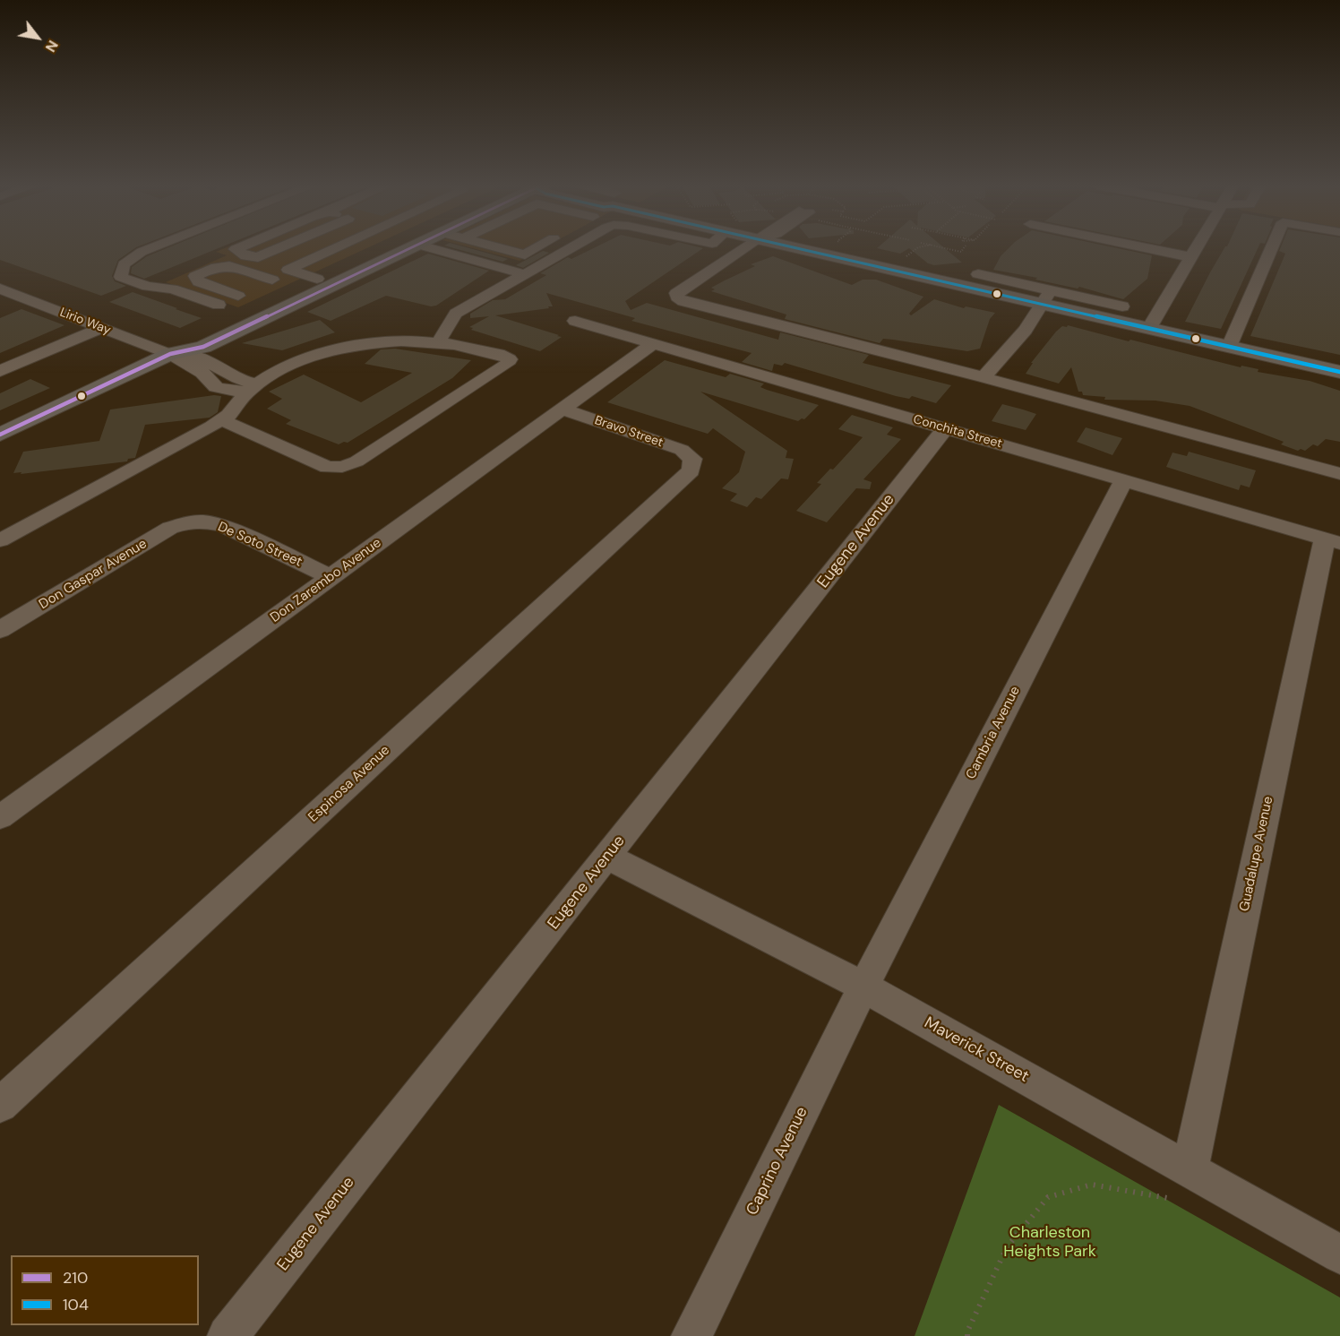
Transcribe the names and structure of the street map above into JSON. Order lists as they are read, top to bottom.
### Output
{
  "streets": {
    "street": [
      "Lirio Way",
      "Bravo Street",
      "Conchita Street",
      "Eugene Avenue",
      "De Soto Street",
      "Don Gaspar Avenue",
      "Don Zarembo Avenue",
      "Cambria Avenue",
      "Espinosa Avenue",
      "Guadalupe Avenue",
      "Maverick Street",
      "Caprino Avenue"
    ]
  },
  "crossings": [
    ["Bravo Street", "Don Zarembo Avenue"],
    ["Bravo Street", "Espinosa Avenue"],
    ["Conchita Street", "Eugene Avenue"],
    ["Conchita Street", "Don Zarembo Avenue"],
    ["Conchita Street", "Cambria Avenue"],
    ["Conchita Street", "Guadalupe Avenue"],
    ["Eugene Avenue", "Maverick Street"],
    ["De Soto Street", "Don Gaspar Avenue"],
    ["De Soto Street", "Don Zarembo Avenue"],
    ["Cambria Avenue", "Maverick Street"],
    ["Cambria Avenue", "Caprino Avenue"],
    ["Guadalupe Avenue", "Maverick Street"],
    ["Maverick Street", "Caprino Avenue"]
  ],
  "parks": ["Charleston Heights Park"],
  "lines": ["transit line 210", "transit line 104"],
  "legend": ["210", "104"],
  "north": "bottom right"
}
